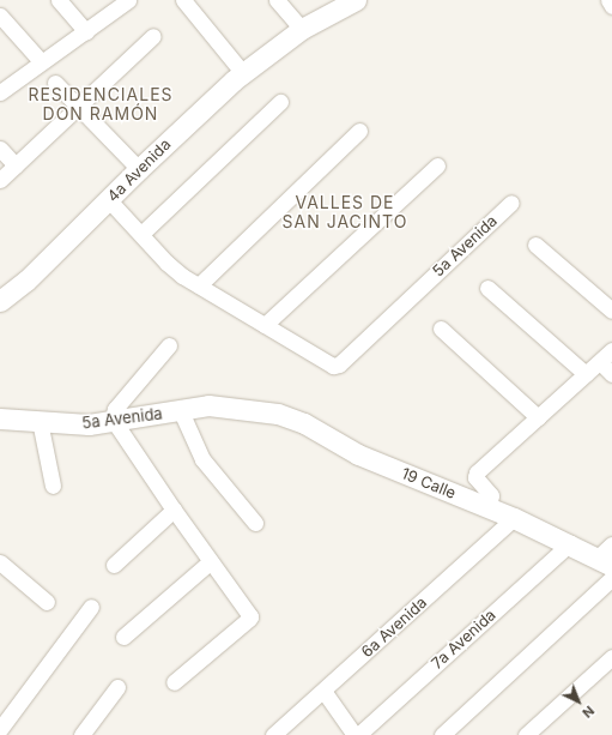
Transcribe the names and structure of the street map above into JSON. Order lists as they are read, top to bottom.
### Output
{
  "streets": {
    "street": [
      "4a Avenida",
      "5a Avenida",
      "19 Calle",
      "6a Avenida",
      "7a Avenida"
    ]
  },
  "crossings": [
    ["5a Avenida", "19 Calle"],
    ["19 Calle", "6a Avenida"],
    ["19 Calle", "7a Avenida"]
  ],
  "districts": ["RESIDENCIALES DON RAMÓN", "VALLES DE SAN JACINTO"],
  "north": "bottom right"
}
